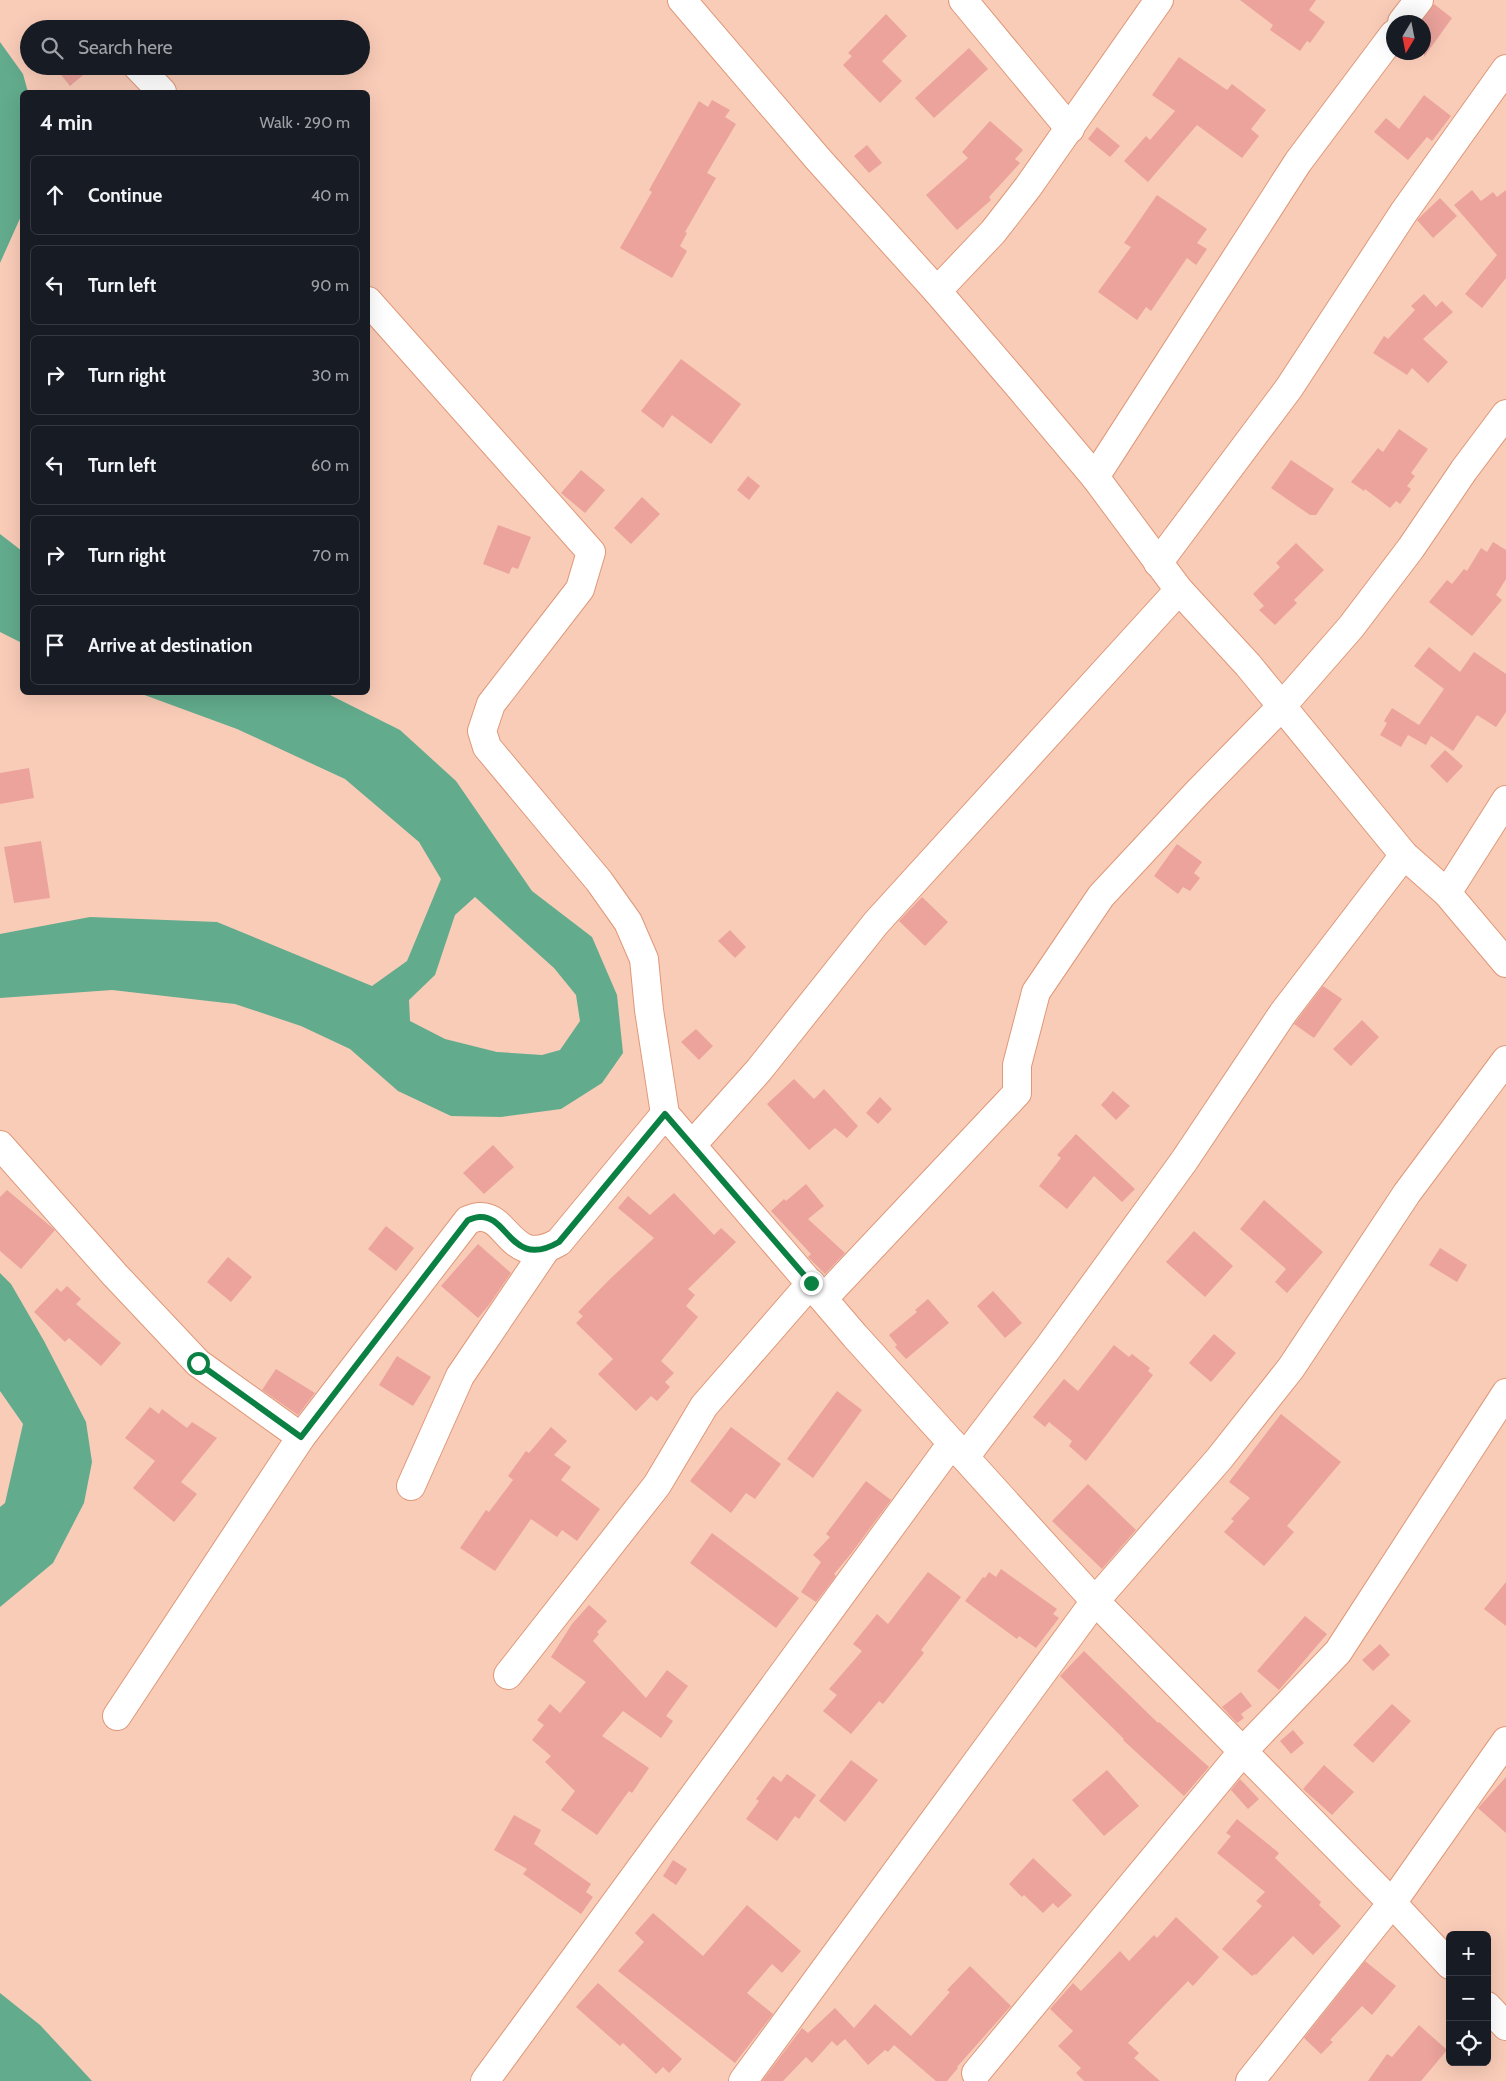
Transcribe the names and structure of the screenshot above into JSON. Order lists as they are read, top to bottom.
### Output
{
  "north": "bottom",
  "page": {
    "search": "Search here",
    "heading": ["4 min", "Walk · 290 m"],
    "list": [
      ["Continue", "40 m"],
      ["Turn left", "90 m"],
      ["Turn right", "30 m"],
      ["Turn left", "60 m"],
      ["Turn right", "70 m"],
      "Arrive at destination"
    ],
    "map_buttons": ["+", "−"]
  }
}
